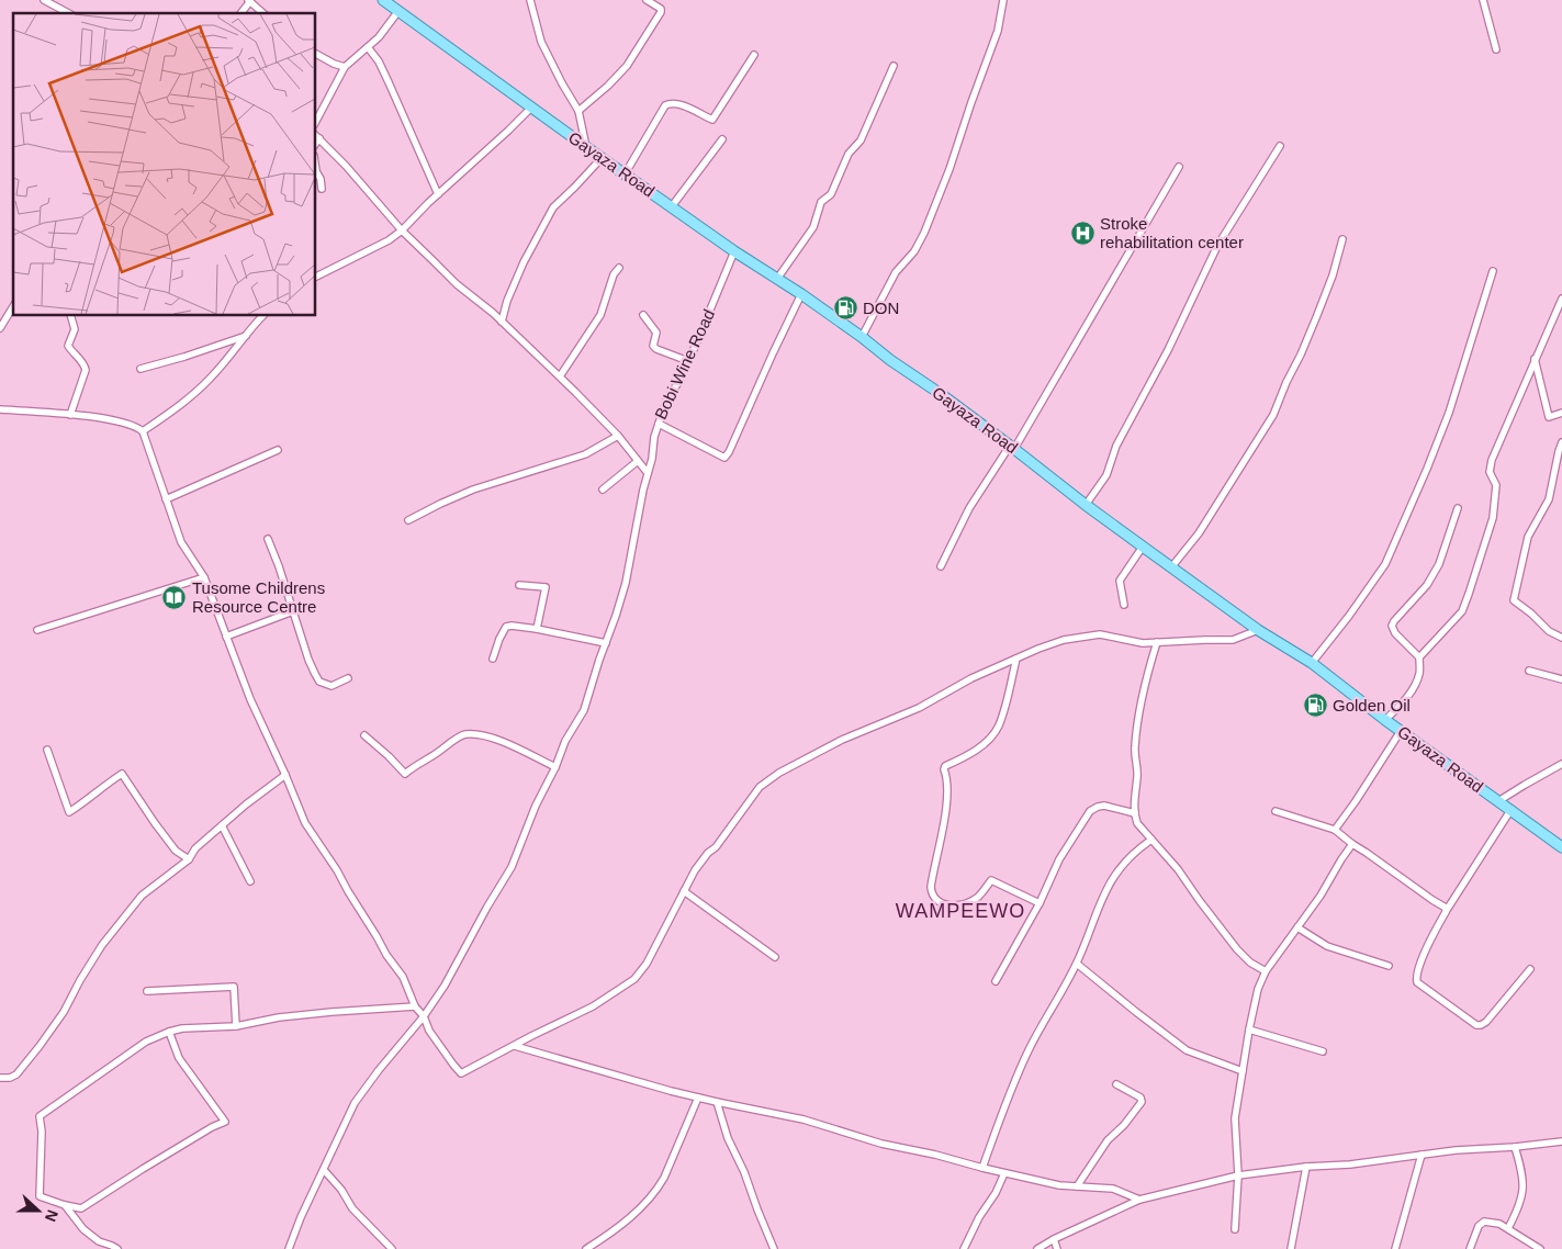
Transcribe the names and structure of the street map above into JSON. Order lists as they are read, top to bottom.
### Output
{
  "streets": {
    "main road": ["Gayaza Road"],
    "street": ["Bobi Wine Road"]
  },
  "crossings": [
    ["Gayaza Road", "Bobi Wine Road"]
  ],
  "districts": ["WAMPEEWO"],
  "places": {
    "hospital": ["Stroke rehabilitation center"],
    "fuel station": ["DON", "Golden Oil"],
    "library": ["Tusome Childrens Resource Centre"]
  },
  "north": "right"
}
